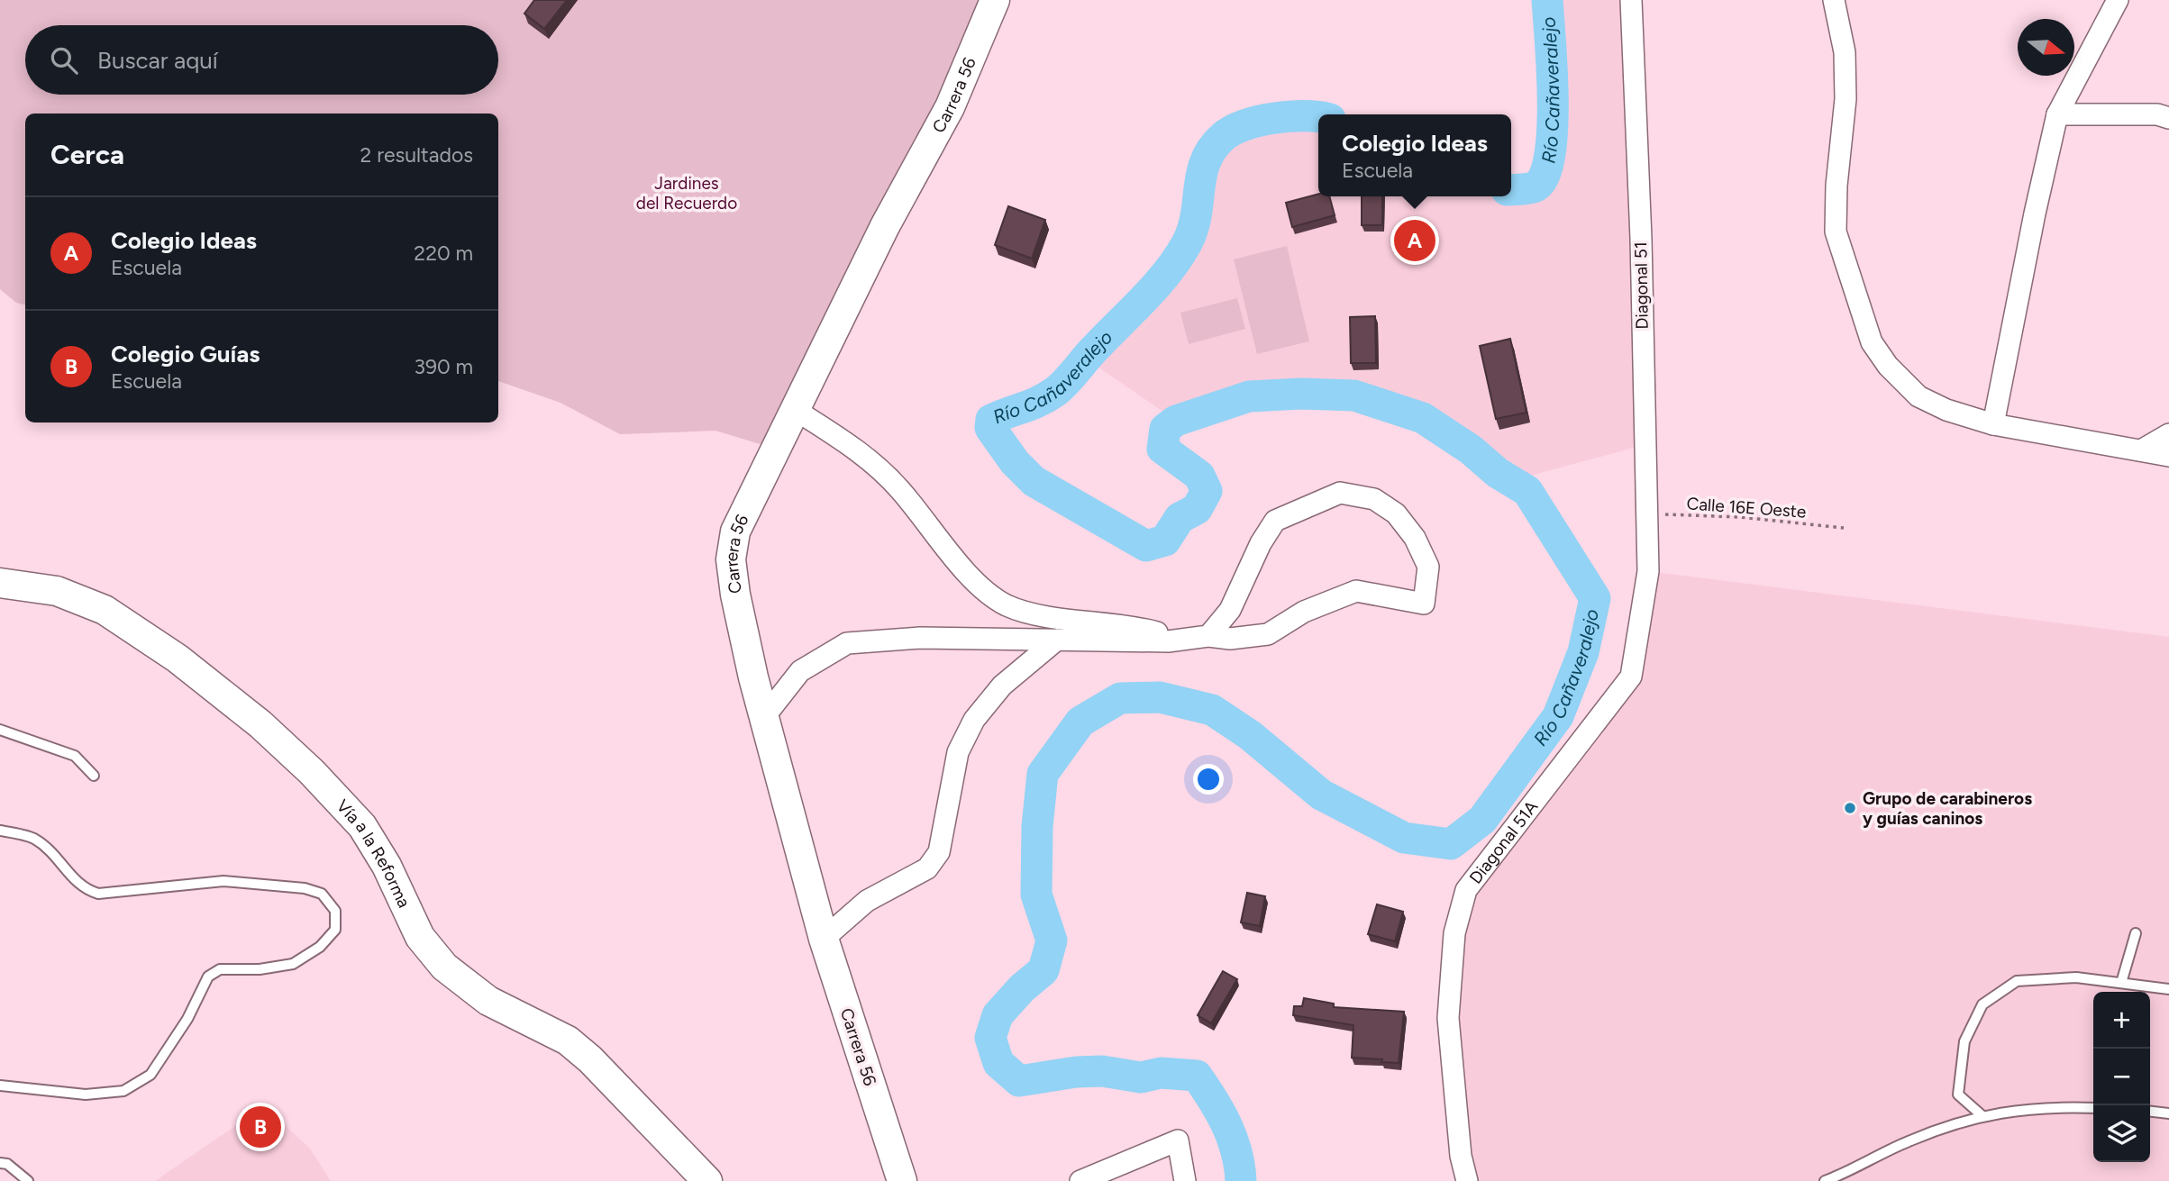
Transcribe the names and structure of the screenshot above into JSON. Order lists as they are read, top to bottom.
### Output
{
  "streets": {
    "street": [
      "Carrera 56",
      "Diagonal 51",
      "Diagonal 51A",
      "Vía a la Reforma"
    ],
    "path": ["Calle 16E Oeste"]
  },
  "crossings": [
    ["Diagonal 51", "Calle 16E Oeste"],
    ["Diagonal 51", "Diagonal 51A"]
  ],
  "water": ["Río Cañaveralejo"],
  "parks": ["Jardines del Recuerdo"],
  "places": ["Grupo de carabineros y guías caninos"],
  "north": "right",
  "page": {
    "search": "Buscar aquí",
    "heading": ["Cerca", "2 resultados"],
    "popup": ["Colegio Ideas", "Escuela"],
    "list": [
      {
        "mark": "A",
        "name": "Colegio Ideas",
        "note": "Escuela",
        "value": "220 m"
      },
      {
        "mark": "B",
        "name": "Colegio Guías",
        "note": "Escuela",
        "value": "390 m"
      }
    ],
    "pins": ["A", "B"],
    "map_buttons": ["+", "−"]
  }
}
